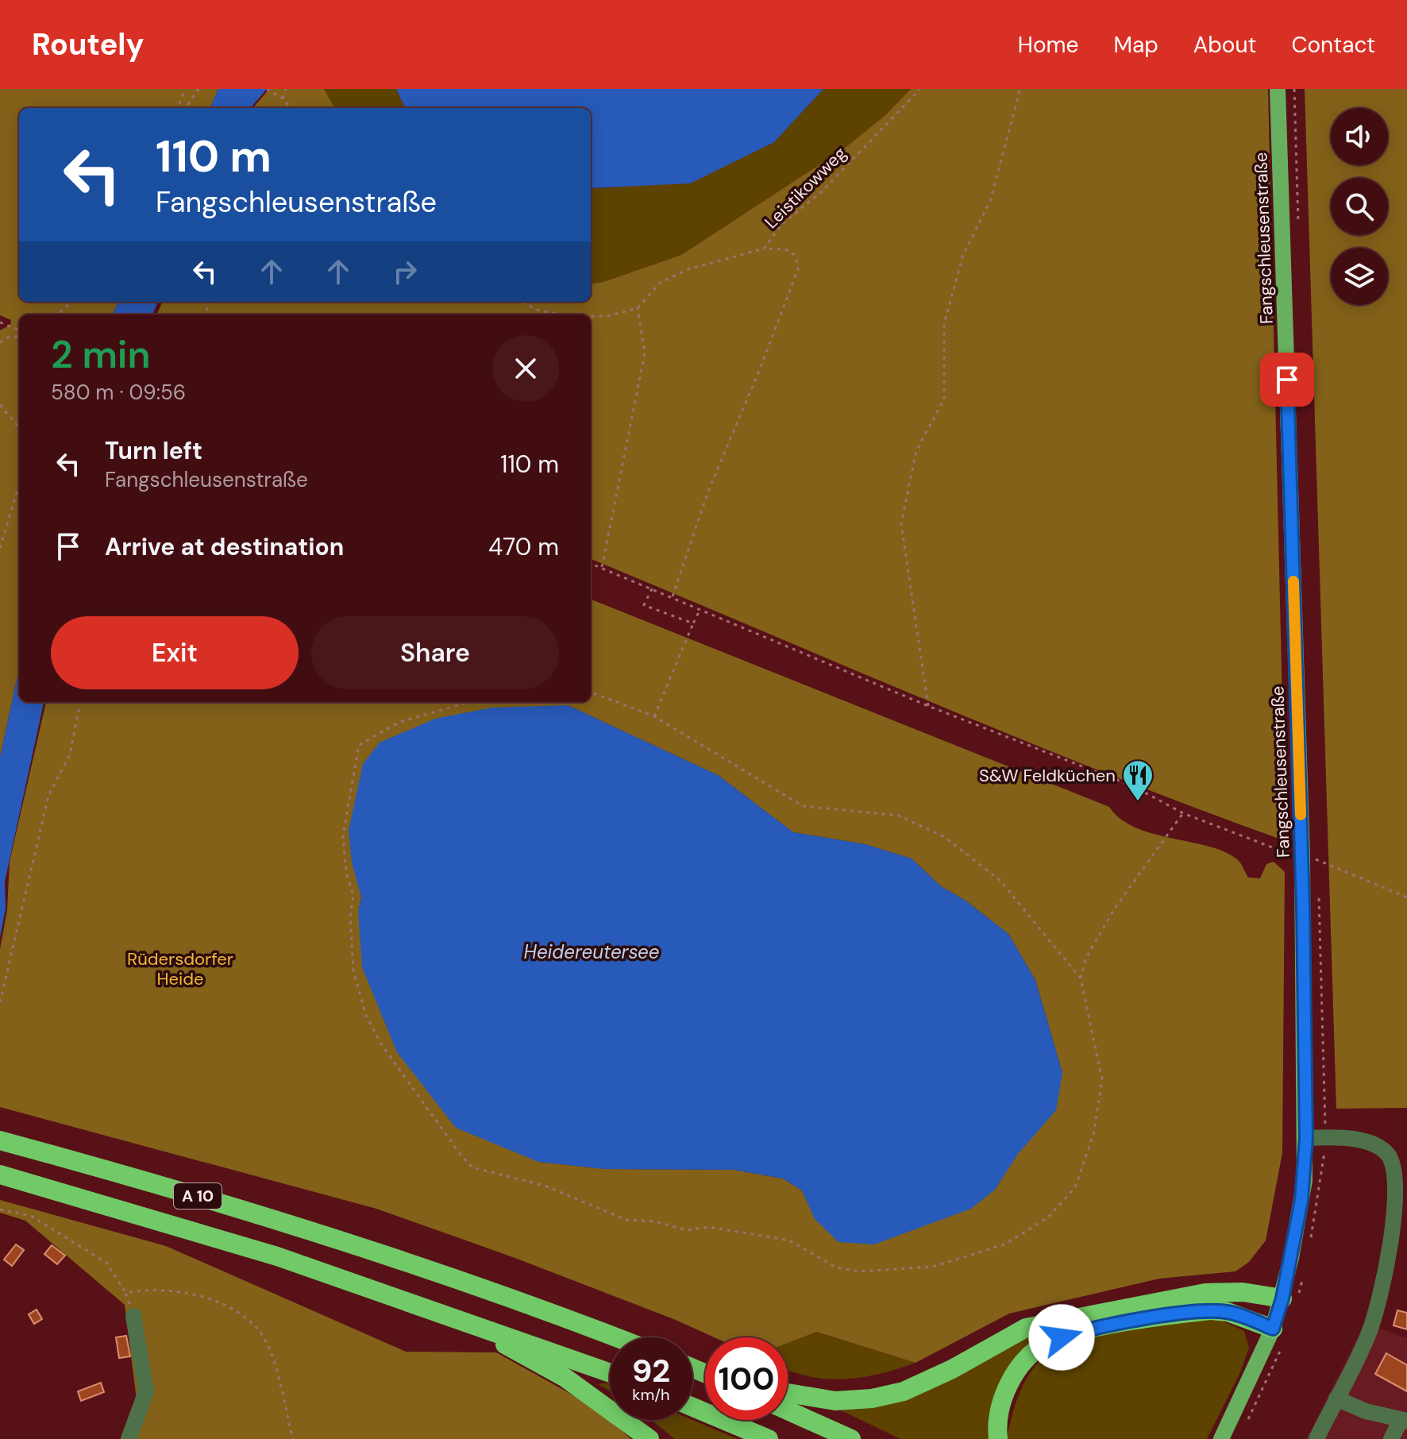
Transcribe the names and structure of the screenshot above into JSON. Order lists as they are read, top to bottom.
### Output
{
  "streets": {
    "highway": ["A 10"],
    "main road": ["Fangschleusenstraße"],
    "path": ["Leistikowweg"]
  },
  "water": ["Heidereutersee"],
  "parks": ["Rüdersdorfer Heide"],
  "places": {
    "restaurant": ["S&W Feldküchen"]
  },
  "page": {
    "header": "Routely",
    "nav": [
      "Home",
      "Map",
      "About",
      "Contact"
    ],
    "turn": ["110 m", "Fangschleusenstraße"],
    "heading": ["2 min", "580 m · 09:56"],
    "list": [
      {
        "name": "Turn left",
        "note": "Fangschleusenstraße",
        "value": "110 m"
      },
      {
        "name": "Arrive at destination",
        "value": "470 m"
      }
    ],
    "buttons": ["Exit", "Share"],
    "speed": "92 km/h",
    "limit": "100"
  }
}
